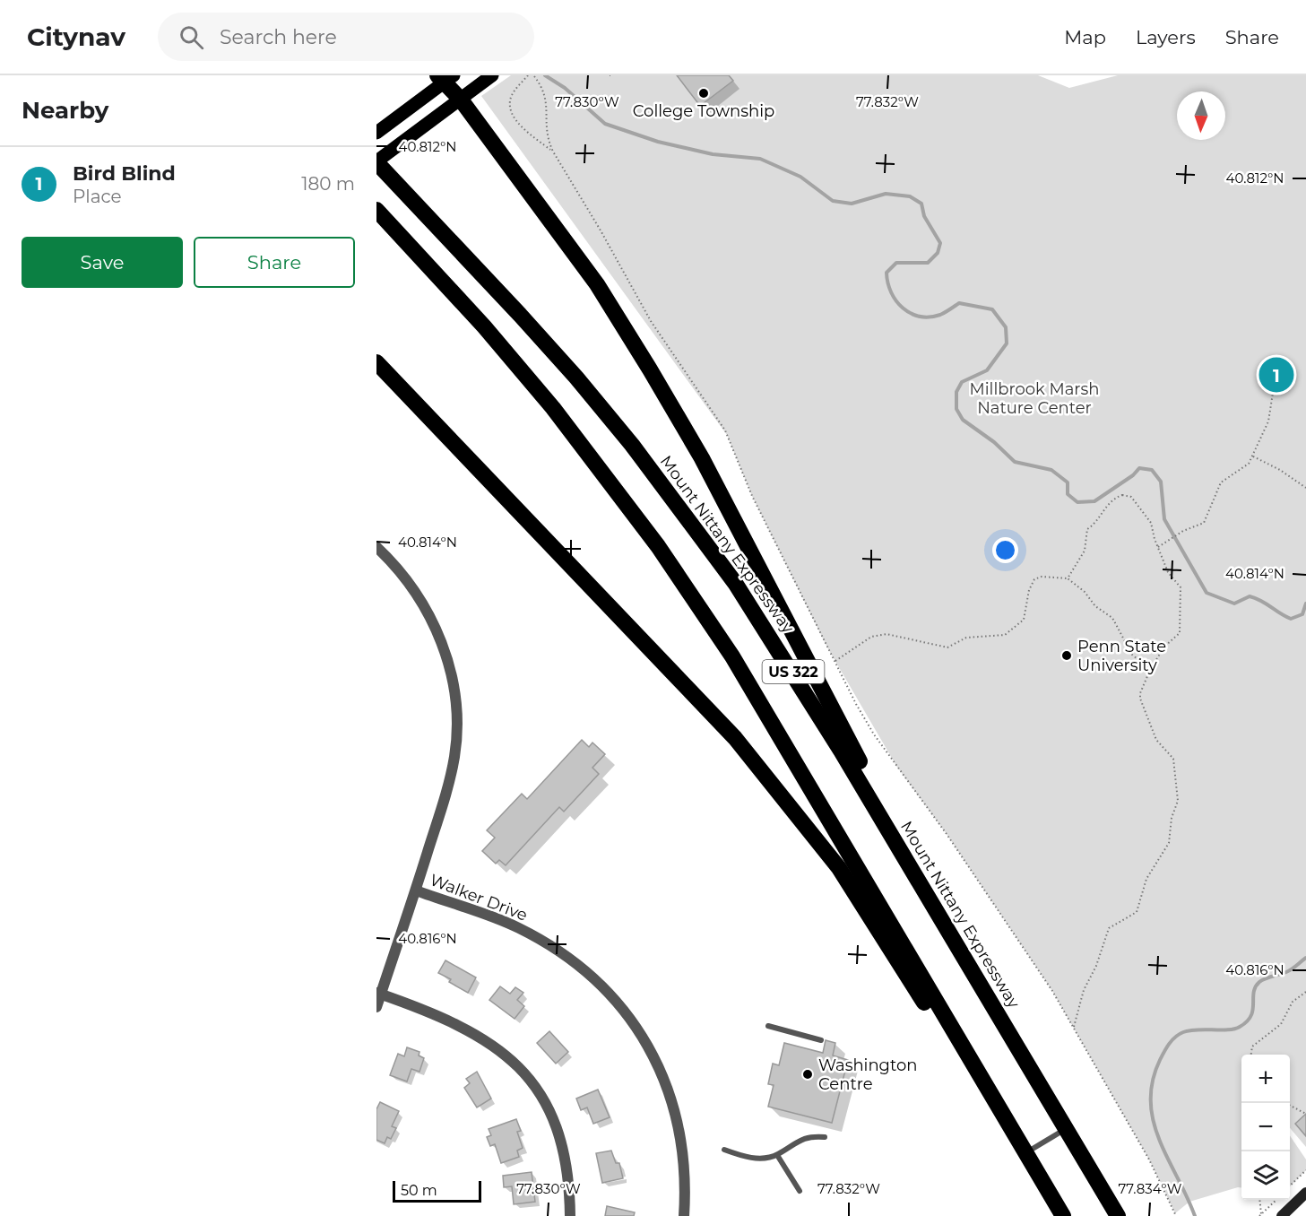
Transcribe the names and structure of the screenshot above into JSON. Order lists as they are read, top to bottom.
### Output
{
  "streets": {
    "highway": ["Mount Nittany Expressway", "US 322"],
    "street": ["Walker Drive"]
  },
  "parks": ["Millbrook Marsh Nature Center"],
  "places": ["College Township", "Penn State University", "Washington Centre"],
  "scale_bar": "50 m",
  "north": "bottom",
  "page": {
    "header": "Citynav",
    "search": "Search here",
    "nav": ["Map", "Layers", "Share"],
    "heading": "Nearby",
    "list": [
      {
        "mark": "1",
        "name": "Bird Blind",
        "note": "Place",
        "value": "180 m"
      }
    ],
    "buttons": ["Save", "Share"],
    "pins": "1",
    "map_buttons": ["+", "−"],
    "scale": "50 m"
  },
  "coordinates": [
    "77.830°W",
    "77.832°W",
    "40.812°N",
    "40.814°N",
    "40.816°N",
    "77.834°W"
  ]
}
